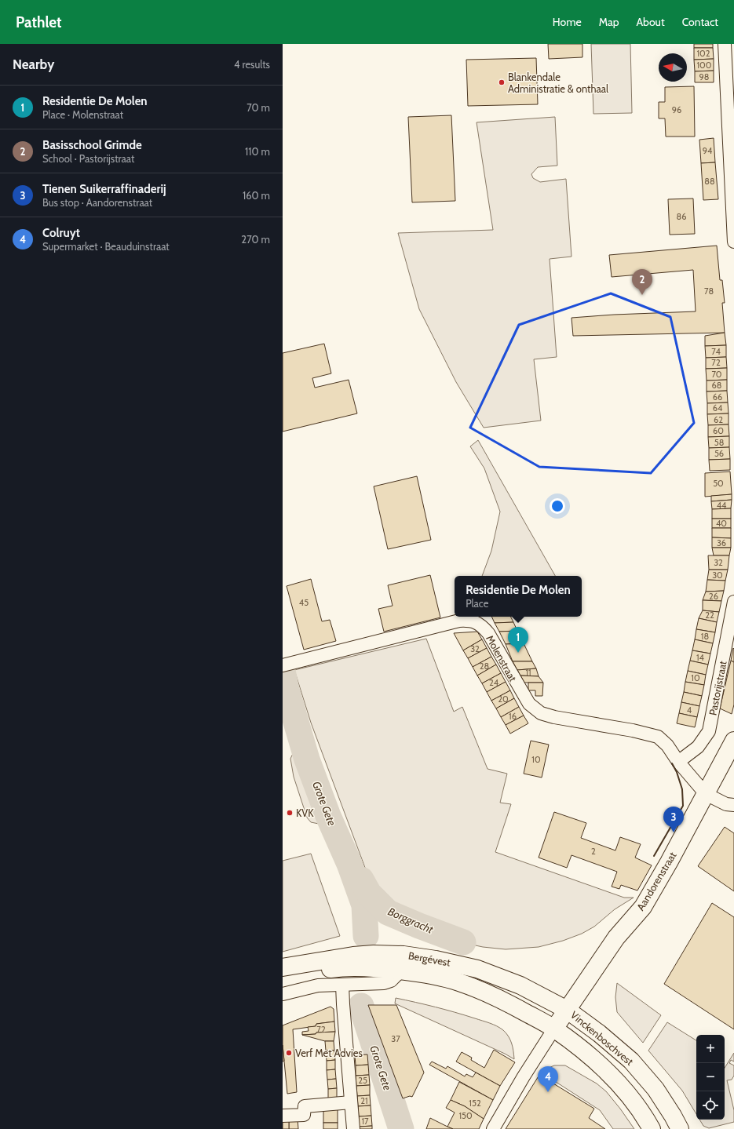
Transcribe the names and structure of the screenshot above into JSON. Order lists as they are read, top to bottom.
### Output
{
  "streets": {
    "main road": ["Aandorenstraat", "Bergévest", "Vinckenboschvest"],
    "street": ["Molenstraat", "Pastorijstraat"]
  },
  "crossings": [
    ["Molenstraat", "Pastorijstraat"],
    ["Molenstraat", "Aandorenstraat"],
    ["Aandorenstraat", "Bergévest"],
    ["Aandorenstraat", "Vinckenboschvest"],
    ["Bergévest", "Vinckenboschvest"]
  ],
  "water": ["Grote Gete", "Borggracht"],
  "places": ["Blankendale Administratie & onthaal", "KVK", "Verf Met Advies"],
  "house_numbers": [
    "102",
    "100",
    "98",
    "96",
    "94",
    "88",
    "86",
    "78",
    "74",
    "72",
    "70",
    "68",
    "66",
    "64",
    "62",
    "60",
    "58",
    "56",
    "50",
    "44",
    "40",
    "36",
    "32",
    "30",
    "26",
    "45",
    "22",
    "18",
    "32",
    "14",
    "28",
    "11",
    "10",
    "24",
    "20",
    "4",
    "16",
    "10",
    "2",
    "72",
    "37",
    "25",
    "21",
    "152",
    "150",
    "17"
  ],
  "north": "left",
  "page": {
    "header": "Pathlet",
    "nav": [
      "Home",
      "Map",
      "About",
      "Contact"
    ],
    "heading": ["Nearby", "4 results"],
    "list": [
      {
        "mark": "1",
        "name": "Residentie De Molen",
        "note": "Place · Molenstraat",
        "value": "70 m"
      },
      {
        "mark": "2",
        "name": "Basisschool Grimde",
        "note": "School · Pastorijstraat",
        "value": "110 m"
      },
      {
        "mark": "3",
        "name": "Tienen Suikerraffinaderij",
        "note": "Bus stop · Aandorenstraat",
        "value": "160 m"
      },
      {
        "mark": "4",
        "name": "Colruyt",
        "note": "Supermarket · Beauduinstraat",
        "value": "270 m"
      }
    ],
    "pins": [
      "2",
      "1",
      "3",
      "4"
    ],
    "popup": ["Residentie De Molen", "Place"],
    "map_buttons": ["+", "−"]
  }
}
